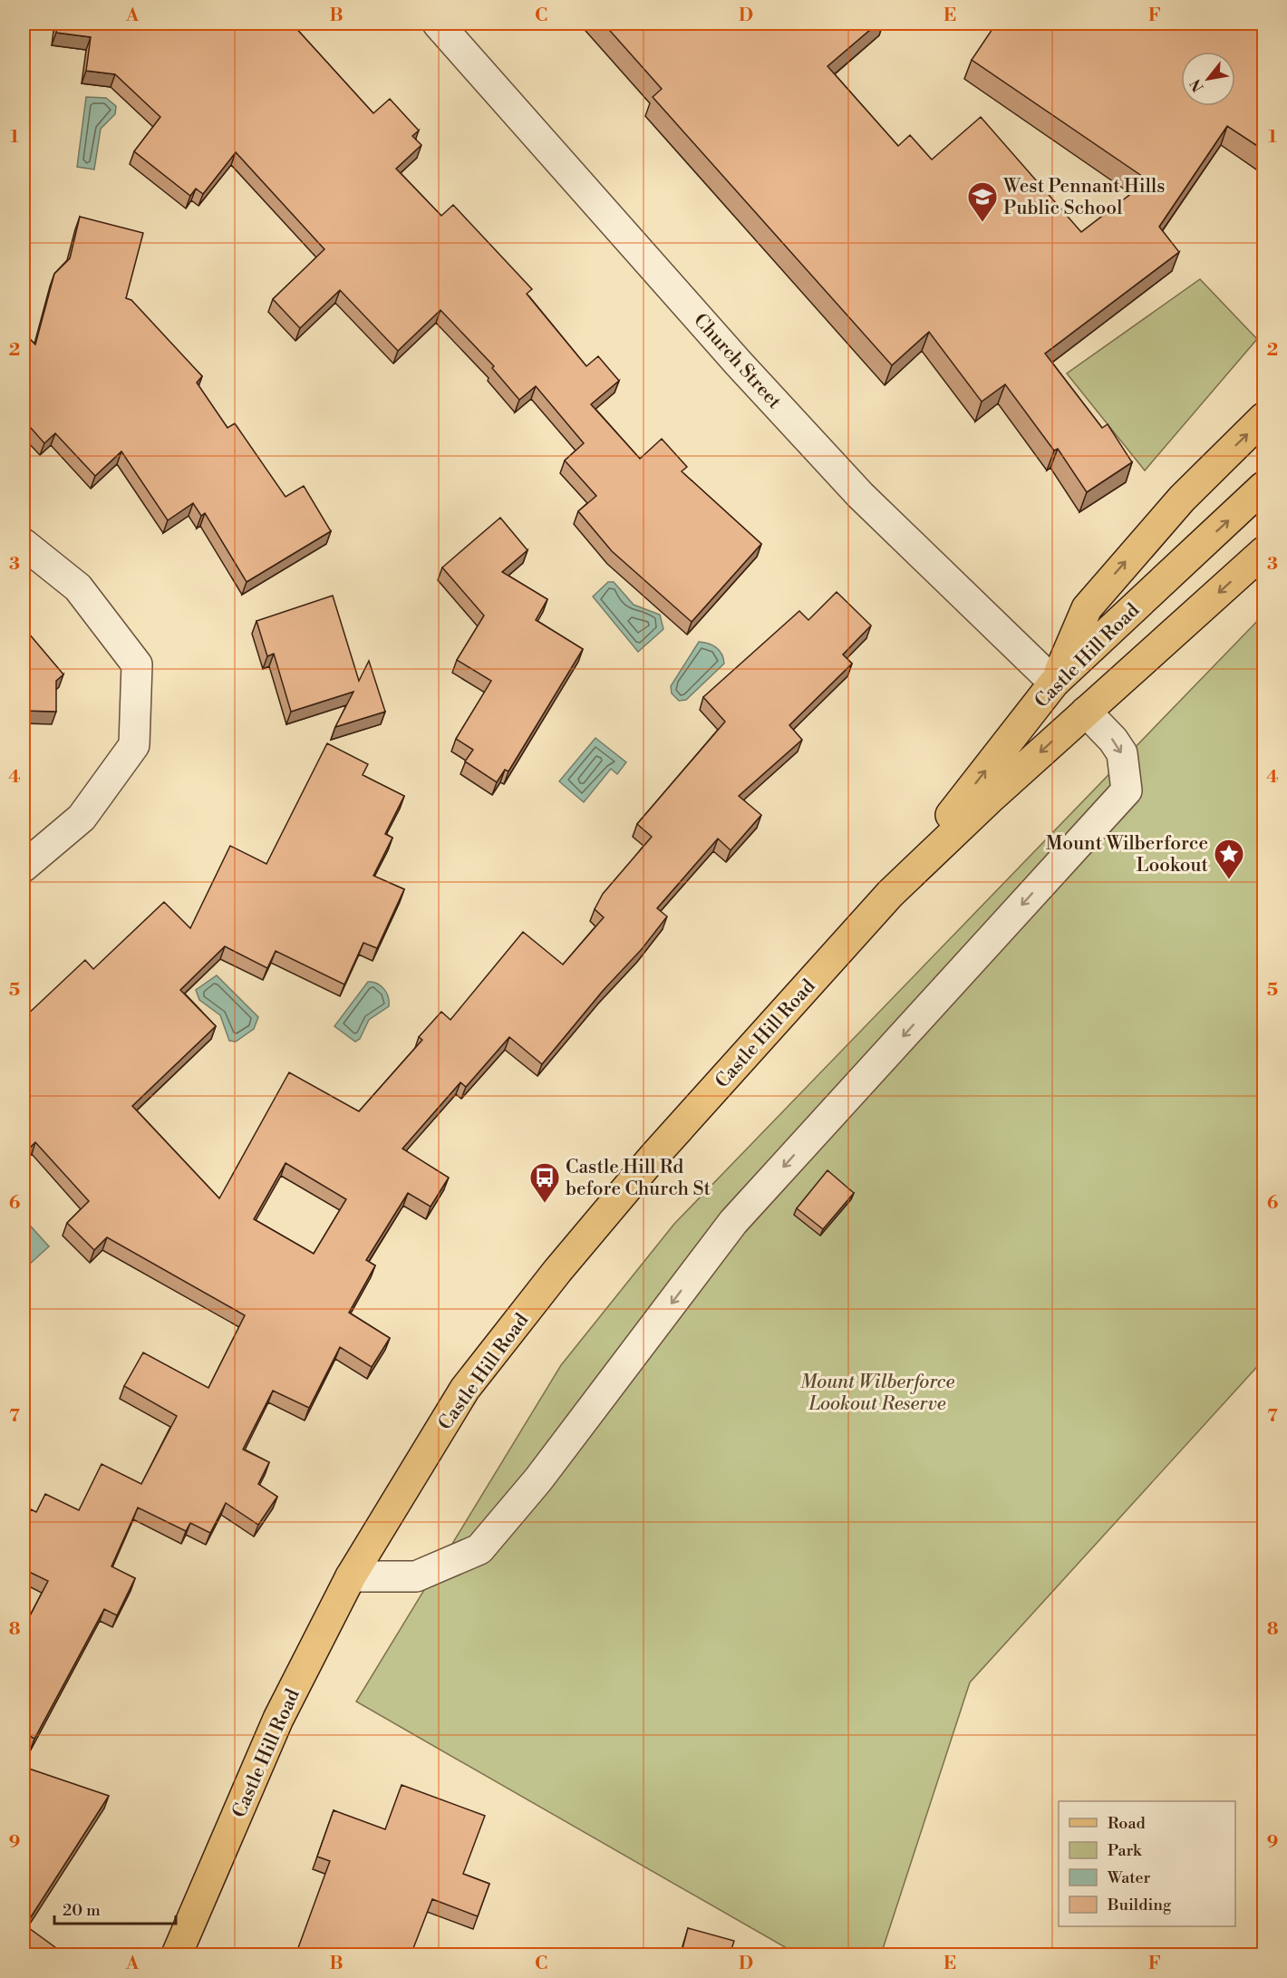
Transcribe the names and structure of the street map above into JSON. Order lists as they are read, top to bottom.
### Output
{
  "streets": {
    "main road": ["Castle Hill Road"],
    "street": ["Church Street"]
  },
  "crossings": [
    ["Church Street", "Castle Hill Road"]
  ],
  "parks": ["Mount Wilberforce Lookout Reserve"],
  "places": {
    "school or university": ["West Pennant Hills Public School"],
    "place": ["Mount Wilberforce Lookout"],
    "bus stop": ["Castle Hill Rd before Church St"]
  },
  "legend": [
    "Road",
    "Park",
    "Water",
    "Building"
  ],
  "scale_bar": "20 m",
  "north": "bottom left",
  "grid": {
    "columns": [
      "A",
      "B",
      "C",
      "D",
      "E",
      "F"
    ],
    "rows": [
      "1",
      "2",
      "3",
      "4",
      "5",
      "6",
      "7",
      "8",
      "9"
    ]
  }
}
